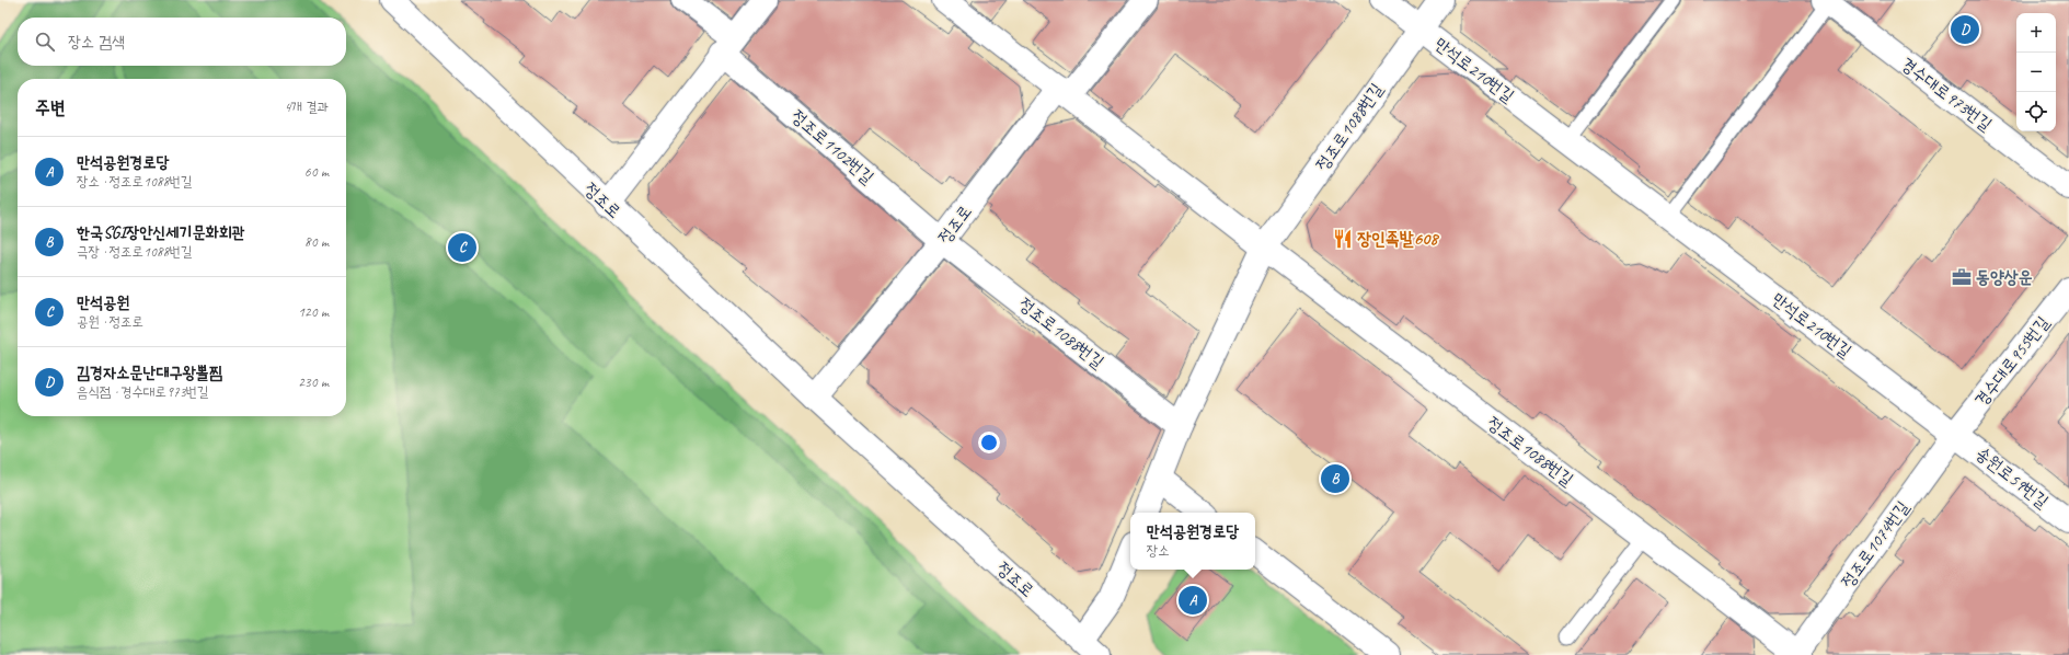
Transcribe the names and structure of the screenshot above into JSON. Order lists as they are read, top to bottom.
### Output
{
  "streets": {
    "street": [
      "만석로210번길",
      "경수대로973번길",
      "정조로1088번길",
      "정조로1102번길",
      "정조로",
      "경수대로955번길",
      "송원로59번길",
      "정조로1074번길"
    ]
  },
  "crossings": [
    ["만석로210번길", "정조로1088번길"],
    ["만석로210번길", "경수대로955번길"],
    ["만석로210번길", "송원로59번길"],
    ["만석로210번길", "정조로1074번길"],
    ["정조로1088번길", "정조로1102번길"],
    ["정조로1088번길", "정조로"],
    ["정조로1088번길", "정조로1074번길"],
    ["정조로1102번길", "정조로"],
    ["경수대로955번길", "송원로59번길"],
    ["경수대로955번길", "정조로1074번길"],
    ["송원로59번길", "정조로1074번길"]
  ],
  "places": {
    "restaurant": ["장인족발608"],
    "office": ["동양상운"]
  },
  "page": {
    "map_buttons": ["+", "−"],
    "pins": [
      "D",
      "C",
      "B",
      "A"
    ],
    "search": "장소 검색",
    "heading": ["주변", "4개 결과"],
    "list": [
      {
        "mark": "A",
        "name": "만석공원경로당",
        "note": "장소 · 정조로1088번길",
        "value": "60 m"
      },
      {
        "mark": "B",
        "name": "한국SGI장안신세기문화회관",
        "note": "극장 · 정조로1088번길",
        "value": "80 m"
      },
      {
        "mark": "C",
        "name": "만석공원",
        "note": "공원 · 정조로",
        "value": "120 m"
      },
      {
        "mark": "D",
        "name": "김경자소문난대구왕뽈찜",
        "note": "음식점 · 경수대로973번길",
        "value": "230 m"
      }
    ],
    "popup": ["만석공원경로당", "장소"]
  }
}
